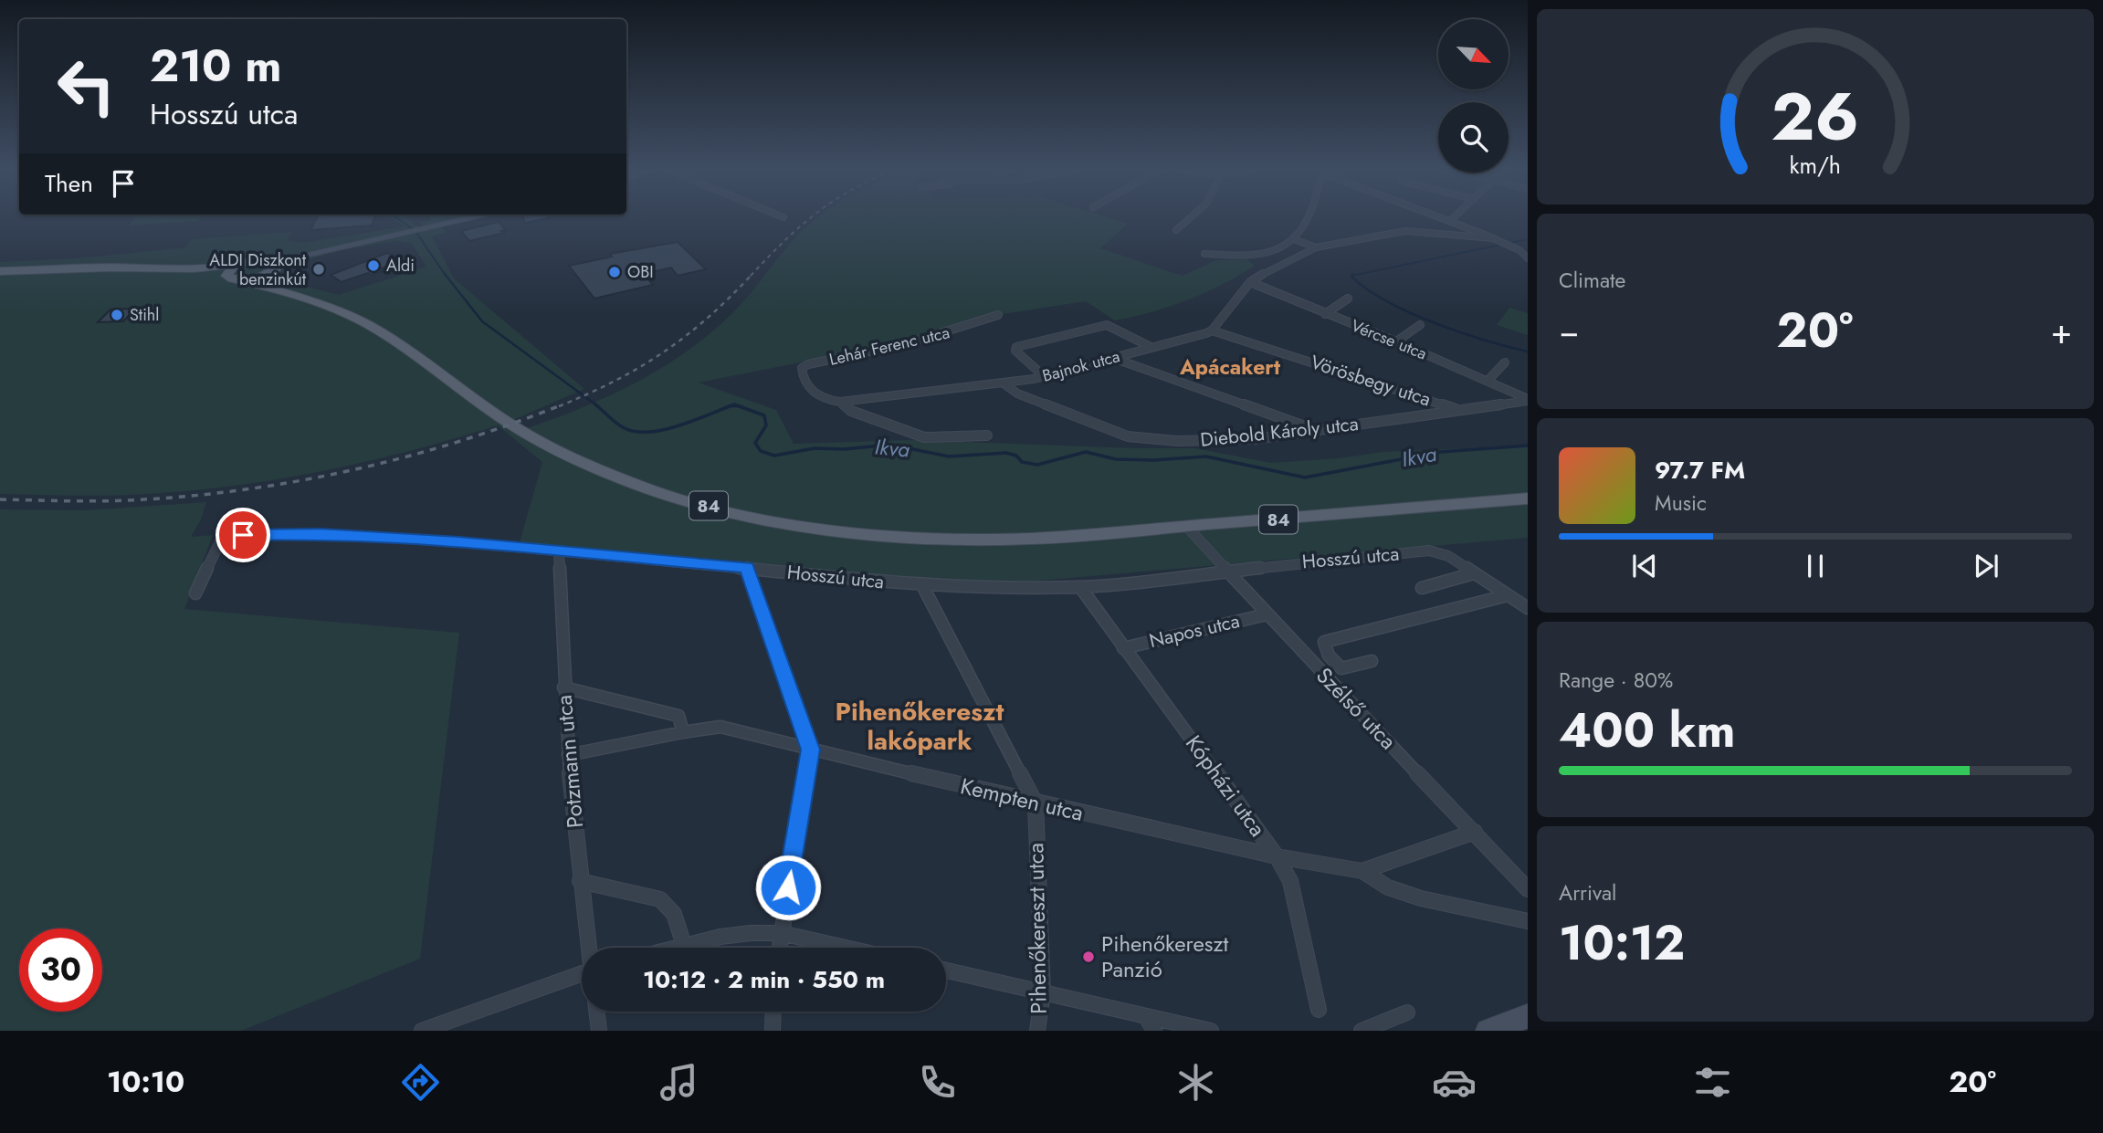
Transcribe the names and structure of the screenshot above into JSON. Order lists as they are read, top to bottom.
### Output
{
  "streets": {
    "main road": ["84"],
    "street": [
      "Vércse utca",
      "Lehár Ferenc utca",
      "Bajnok utca",
      "Vörösbegy utca",
      "Diebold Károly utca",
      "Hosszú utca",
      "Napos utca",
      "Szélső utca",
      "Potzmann utca",
      "Kópházi utca",
      "Kempten utca",
      "Pihenőkereszt utca"
    ]
  },
  "crossings": [
    ["Vércse utca", "Diebold Károly utca"],
    ["Lehár Ferenc utca", "Bajnok utca"],
    ["Bajnok utca", "Vörösbegy utca"],
    ["Bajnok utca", "Diebold Károly utca"],
    ["Vörösbegy utca", "Diebold Károly utca"],
    ["84", "Szélső utca"],
    ["Hosszú utca", "Szélső utca"],
    ["Hosszú utca", "Potzmann utca"],
    ["Hosszú utca", "Kópházi utca"],
    ["Hosszú utca", "Pihenőkereszt utca"],
    ["Napos utca", "Szélső utca"],
    ["Napos utca", "Kópházi utca"],
    ["Szélső utca", "Kempten utca"],
    ["Potzmann utca", "Kempten utca"],
    ["Kópházi utca", "Kempten utca"],
    ["Kempten utca", "Pihenőkereszt utca"]
  ],
  "districts": ["Apácakert", "Pihenőkereszt lakópark"],
  "water": ["Ikva"],
  "places": [
    "Aldi",
    "ALDI Diszkont benzinkút",
    "OBI",
    "Stihl",
    "Pihenőkereszt Panzió"
  ],
  "north": "bottom right",
  "page": {
    "turn": ["210 m", "Hosszú utca"],
    "then": "Then",
    "tile": [
      "Climate",
      ["Range · 80%", "400 km"],
      ["Arrival", "10:12"]
    ],
    "heat": ["−", "20°", "+"],
    "song": ["97.7 FM", "Music"],
    "limit": "30",
    "trip": "10:12 · 2 min · 550 m",
    "tabs": ["10:10", "20°"],
    "gauge": ["26", "km/h"]
  }
}
